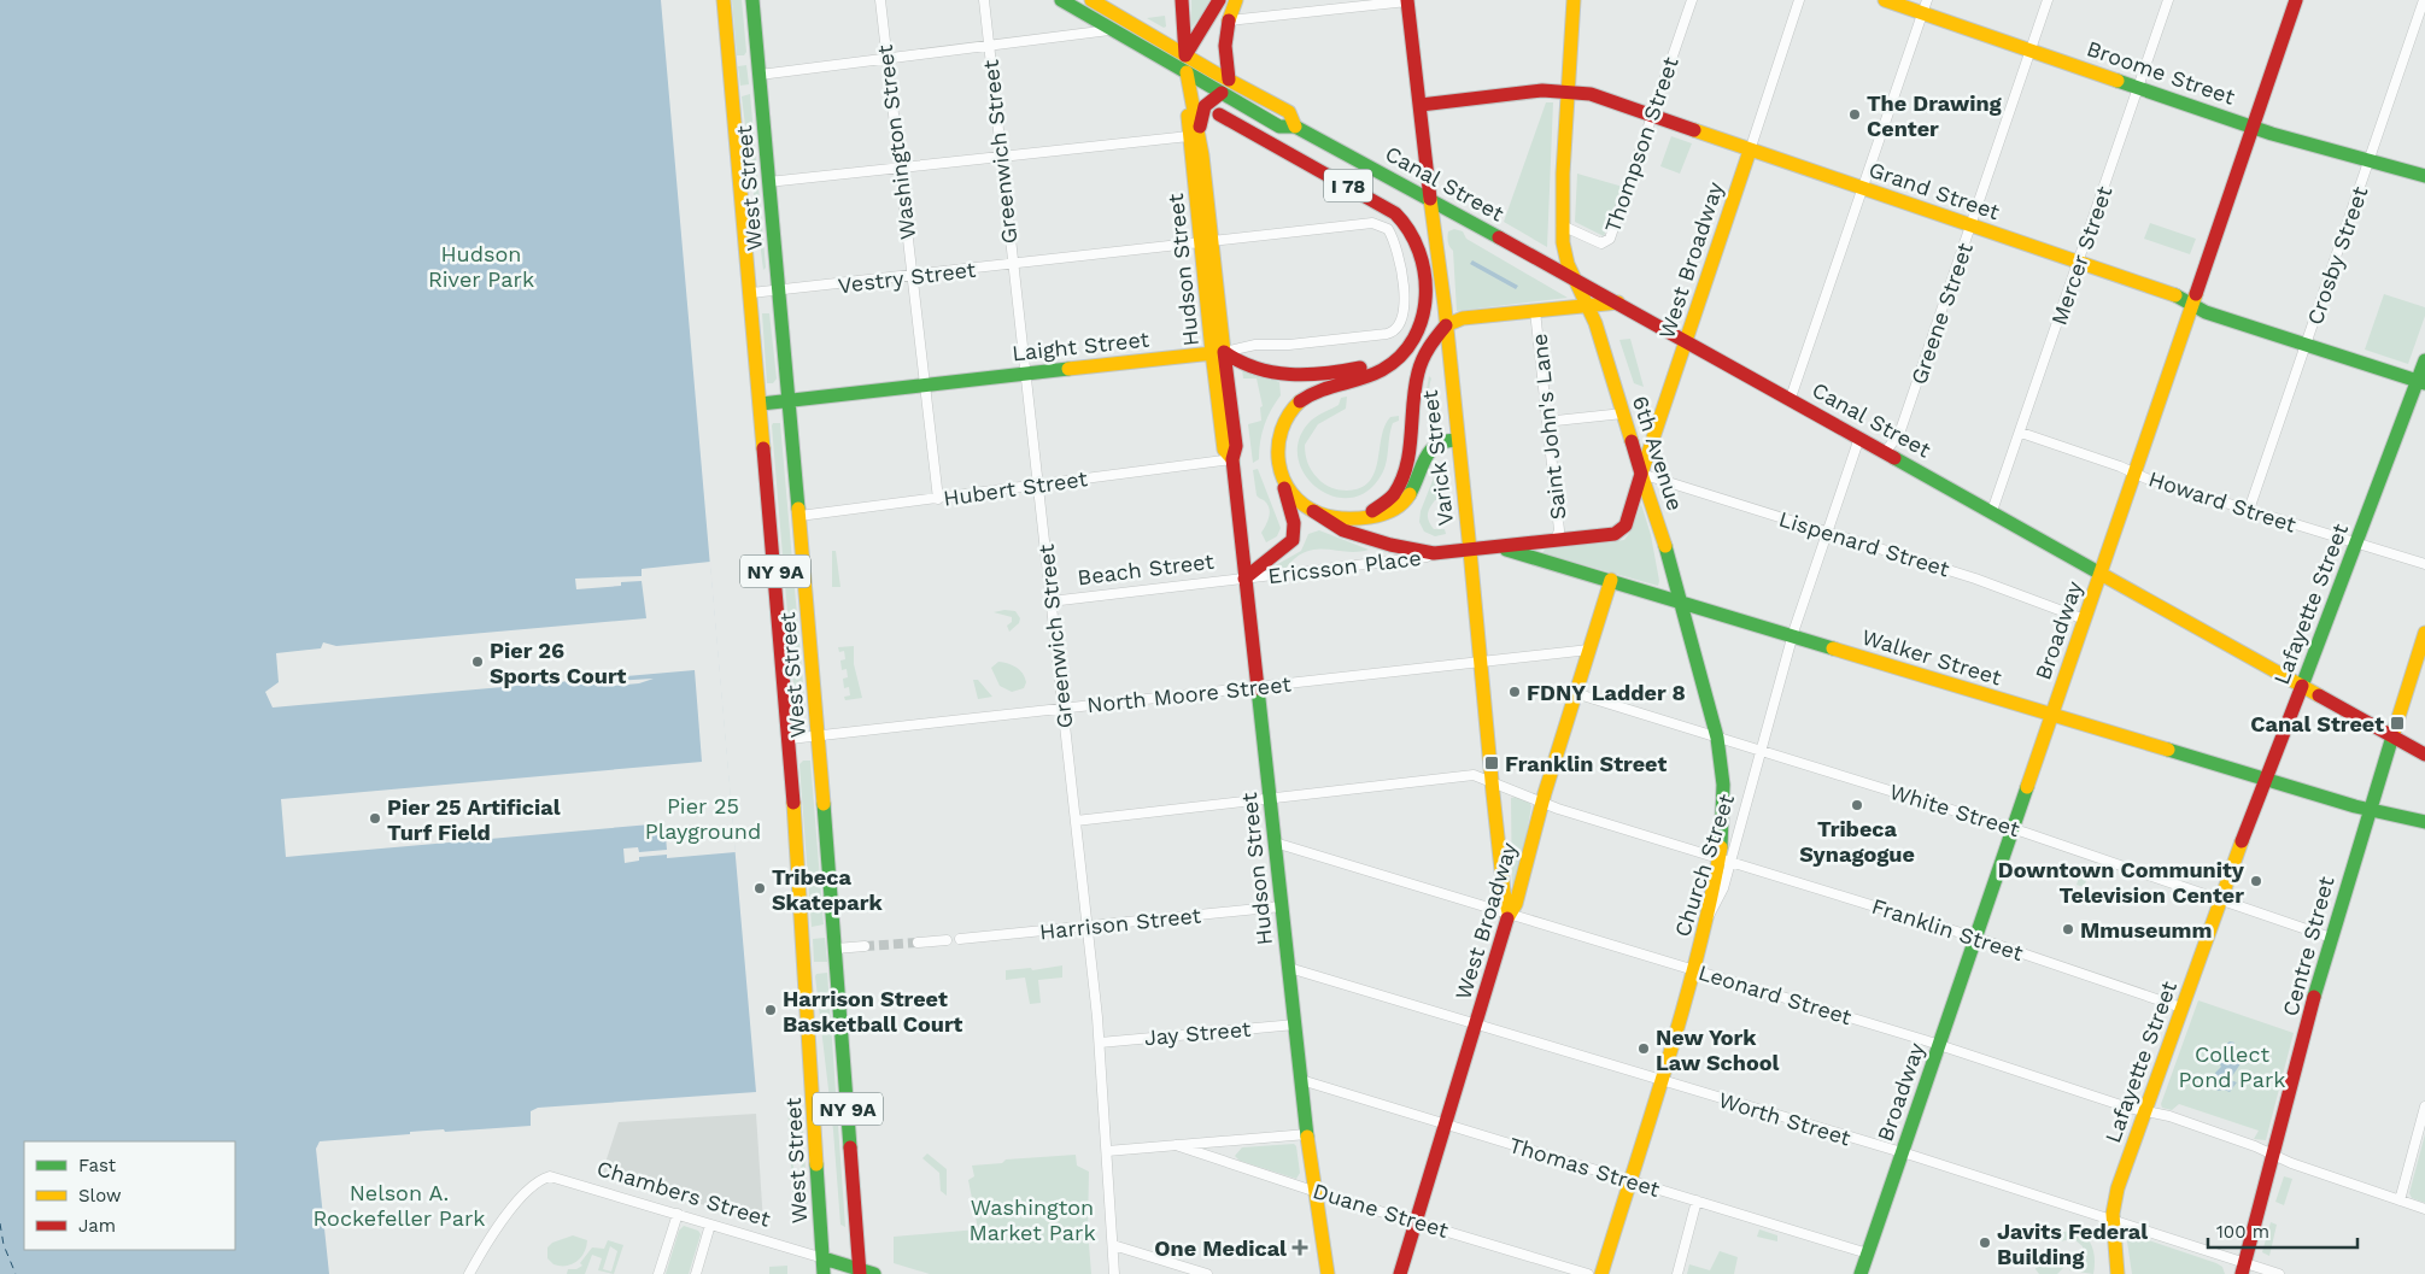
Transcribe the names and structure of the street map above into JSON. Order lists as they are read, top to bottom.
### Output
{
  "streets": {
    "main road": [
      "Broome Street",
      "Canal Street",
      "I 78",
      "West Street",
      "Grand Street",
      "West Broadway",
      "Hudson Street",
      "Laight Street",
      "6th Avenue",
      "Varick Street",
      "NY 9A",
      "Lafayette Street",
      "Broadway",
      "Walker Street",
      "Church Street",
      "Centre Street",
      "Chambers Street"
    ],
    "street": [
      "Washington Street",
      "Thompson Street",
      "Greenwich Street",
      "Mercer Street",
      "Crosby Street",
      "Vestry Street",
      "Greene Street",
      "Saint John's Lane",
      "Hubert Street",
      "Howard Street",
      "Lispenard Street",
      "Ericsson Place",
      "Beach Street",
      "North Moore Street",
      "White Street",
      "Harrison Street",
      "Franklin Street",
      "Leonard Street",
      "Jay Street",
      "Worth Street",
      "Thomas Street",
      "Duane Street"
    ]
  },
  "crossings": [
    ["Broome Street", "Mercer Street"],
    ["Broome Street", "Crosby Street"],
    ["Broome Street", "Greene Street"],
    ["Broome Street", "Broadway"],
    ["Washington Street", "Vestry Street"],
    ["Washington Street", "Laight Street"],
    ["Washington Street", "Hubert Street"],
    ["Thompson Street", "Grand Street"],
    ["Thompson Street", "6th Avenue"],
    ["Greenwich Street", "Vestry Street"],
    ["Greenwich Street", "Laight Street"],
    ["Greenwich Street", "Hubert Street"],
    ["Greenwich Street", "Beach Street"],
    ["Greenwich Street", "North Moore Street"],
    ["Greenwich Street", "Harrison Street"],
    ["Greenwich Street", "Franklin Street"],
    ["Greenwich Street", "Jay Street"],
    ["Greenwich Street", "Duane Street"],
    ["Canal Street", "Mercer Street"],
    ["Canal Street", "West Broadway"],
    ["Canal Street", "Hudson Street"],
    ["Canal Street", "Greene Street"],
    ["Canal Street", "6th Avenue"],
    ["Canal Street", "Varick Street"],
    ["Canal Street", "Lafayette Street"],
    ["Canal Street", "Broadway"],
    ["Canal Street", "Church Street"],
    ["Canal Street", "Centre Street"],
    ["West Street", "Vestry Street"],
    ["West Street", "Laight Street"],
    ["West Street", "Hubert Street"],
    ["West Street", "North Moore Street"],
    ["West Street", "Chambers Street"],
    ["Grand Street", "Mercer Street"],
    ["Grand Street", "Crosby Street"],
    ["Grand Street", "West Broadway"],
    ["Grand Street", "Greene Street"],
    ["Grand Street", "6th Avenue"],
    ["Grand Street", "Varick Street"],
    ["Grand Street", "Lafayette Street"],
    ["Grand Street", "Broadway"],
    ["Mercer Street", "Howard Street"],
    ["Crosby Street", "Howard Street"],
    ["West Broadway", "Saint John's Lane"],
    ["West Broadway", "6th Avenue"],
    ["West Broadway", "Varick Street"],
    ["West Broadway", "Lispenard Street"],
    ["West Broadway", "Walker Street"],
    ["West Broadway", "North Moore Street"],
    ["West Broadway", "White Street"],
    ["West Broadway", "Franklin Street"],
    ["West Broadway", "Leonard Street"],
    ["West Broadway", "Worth Street"],
    ["West Broadway", "Thomas Street"],
    ["West Broadway", "Duane Street"],
    ["Hudson Street", "Vestry Street"],
    ["Hudson Street", "Laight Street"],
    ["Hudson Street", "Hubert Street"],
    ["Hudson Street", "Ericsson Place"],
    ["Hudson Street", "Beach Street"],
    ["Hudson Street", "North Moore Street"],
    ["Hudson Street", "Harrison Street"],
    ["Hudson Street", "Franklin Street"],
    ["Hudson Street", "Leonard Street"],
    ["Hudson Street", "Jay Street"],
    ["Hudson Street", "Worth Street"],
    ["Hudson Street", "Thomas Street"],
    ["Hudson Street", "Duane Street"],
    ["Vestry Street", "Laight Street"],
    ["6th Avenue", "Lispenard Street"],
    ["6th Avenue", "Walker Street"],
    ["6th Avenue", "White Street"],
    ["6th Avenue", "Church Street"],
    ["6th Avenue", "Franklin Street"],
    ["Varick Street", "North Moore Street"],
    ["Varick Street", "Franklin Street"],
    ["Varick Street", "Leonard Street"],
    ["Howard Street", "Lafayette Street"],
    ["Howard Street", "Broadway"],
    ["Lispenard Street", "Broadway"],
    ["Lispenard Street", "Church Street"],
    ["Ericsson Place", "Beach Street"],
    ["Lafayette Street", "Walker Street"],
    ["Lafayette Street", "White Street"],
    ["Lafayette Street", "Franklin Street"],
    ["Lafayette Street", "Leonard Street"],
    ["Lafayette Street", "Worth Street"],
    ["Broadway", "Walker Street"],
    ["Broadway", "White Street"],
    ["Broadway", "Franklin Street"],
    ["Broadway", "Leonard Street"],
    ["Broadway", "Worth Street"],
    ["Broadway", "Thomas Street"],
    ["Walker Street", "Church Street"],
    ["Walker Street", "Centre Street"],
    ["White Street", "Church Street"],
    ["White Street", "Centre Street"],
    ["Church Street", "Franklin Street"],
    ["Church Street", "Leonard Street"],
    ["Church Street", "Worth Street"],
    ["Church Street", "Thomas Street"],
    ["Centre Street", "Leonard Street"],
    ["Centre Street", "Worth Street"]
  ],
  "parks": [
    "Hudson River Park",
    "Pier 25 Playground",
    "Collect Pond Park",
    "Nelson A. Rockefeller Park",
    "Washington Market Park"
  ],
  "places": {
    "other": [
      "The Drawing Center",
      "Pier 26 Sports Court",
      "FDNY Ladder 8",
      "Tribeca Synagogue",
      "Pier 25 Artificial Turf Field",
      "Downtown Community Television Center",
      "Tribeca Skatepark",
      "Mmuseumm",
      "Harrison Street Basketball Court",
      "New York Law School",
      "Javits Federal Building"
    ],
    "transit": ["Canal Street", "Franklin Street"],
    "health": ["One Medical"]
  },
  "legend": ["Fast", "Slow", "Jam"],
  "scale_bar": "100 m"
}
